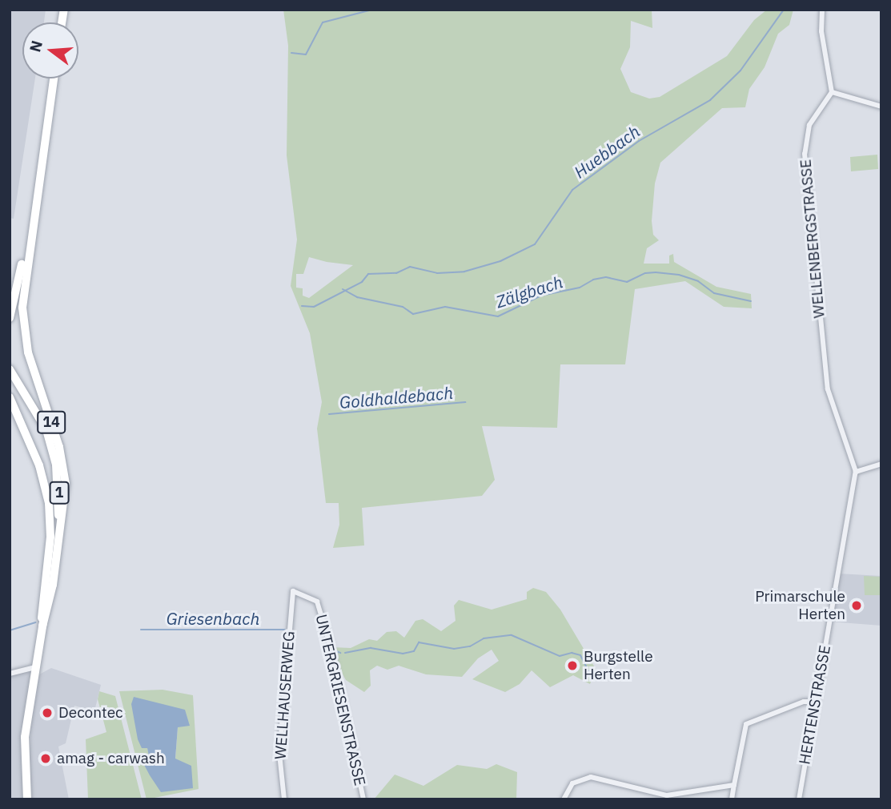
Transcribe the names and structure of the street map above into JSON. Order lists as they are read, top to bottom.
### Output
{
  "streets": {
    "main road": ["14", "1"],
    "street": [
      "WELLENBERGSTRASSE",
      "WELLHAUSERWEG",
      "UNTERGRIESENSTRASSE",
      "HERTENSTRASSE"
    ]
  },
  "crossings": [
    ["WELLENBERGSTRASSE", "HERTENSTRASSE"],
    ["14", "1"],
    ["WELLHAUSERWEG", "UNTERGRIESENSTRASSE"]
  ],
  "water": [
    "Huebbach",
    "Zälgbach",
    "Goldhaldebach",
    "Griesenbach"
  ],
  "places": [
    "Primarschule Herten",
    "Burgstelle Herten",
    "Decontec",
    "amag - carwash"
  ],
  "north": "left"
}
